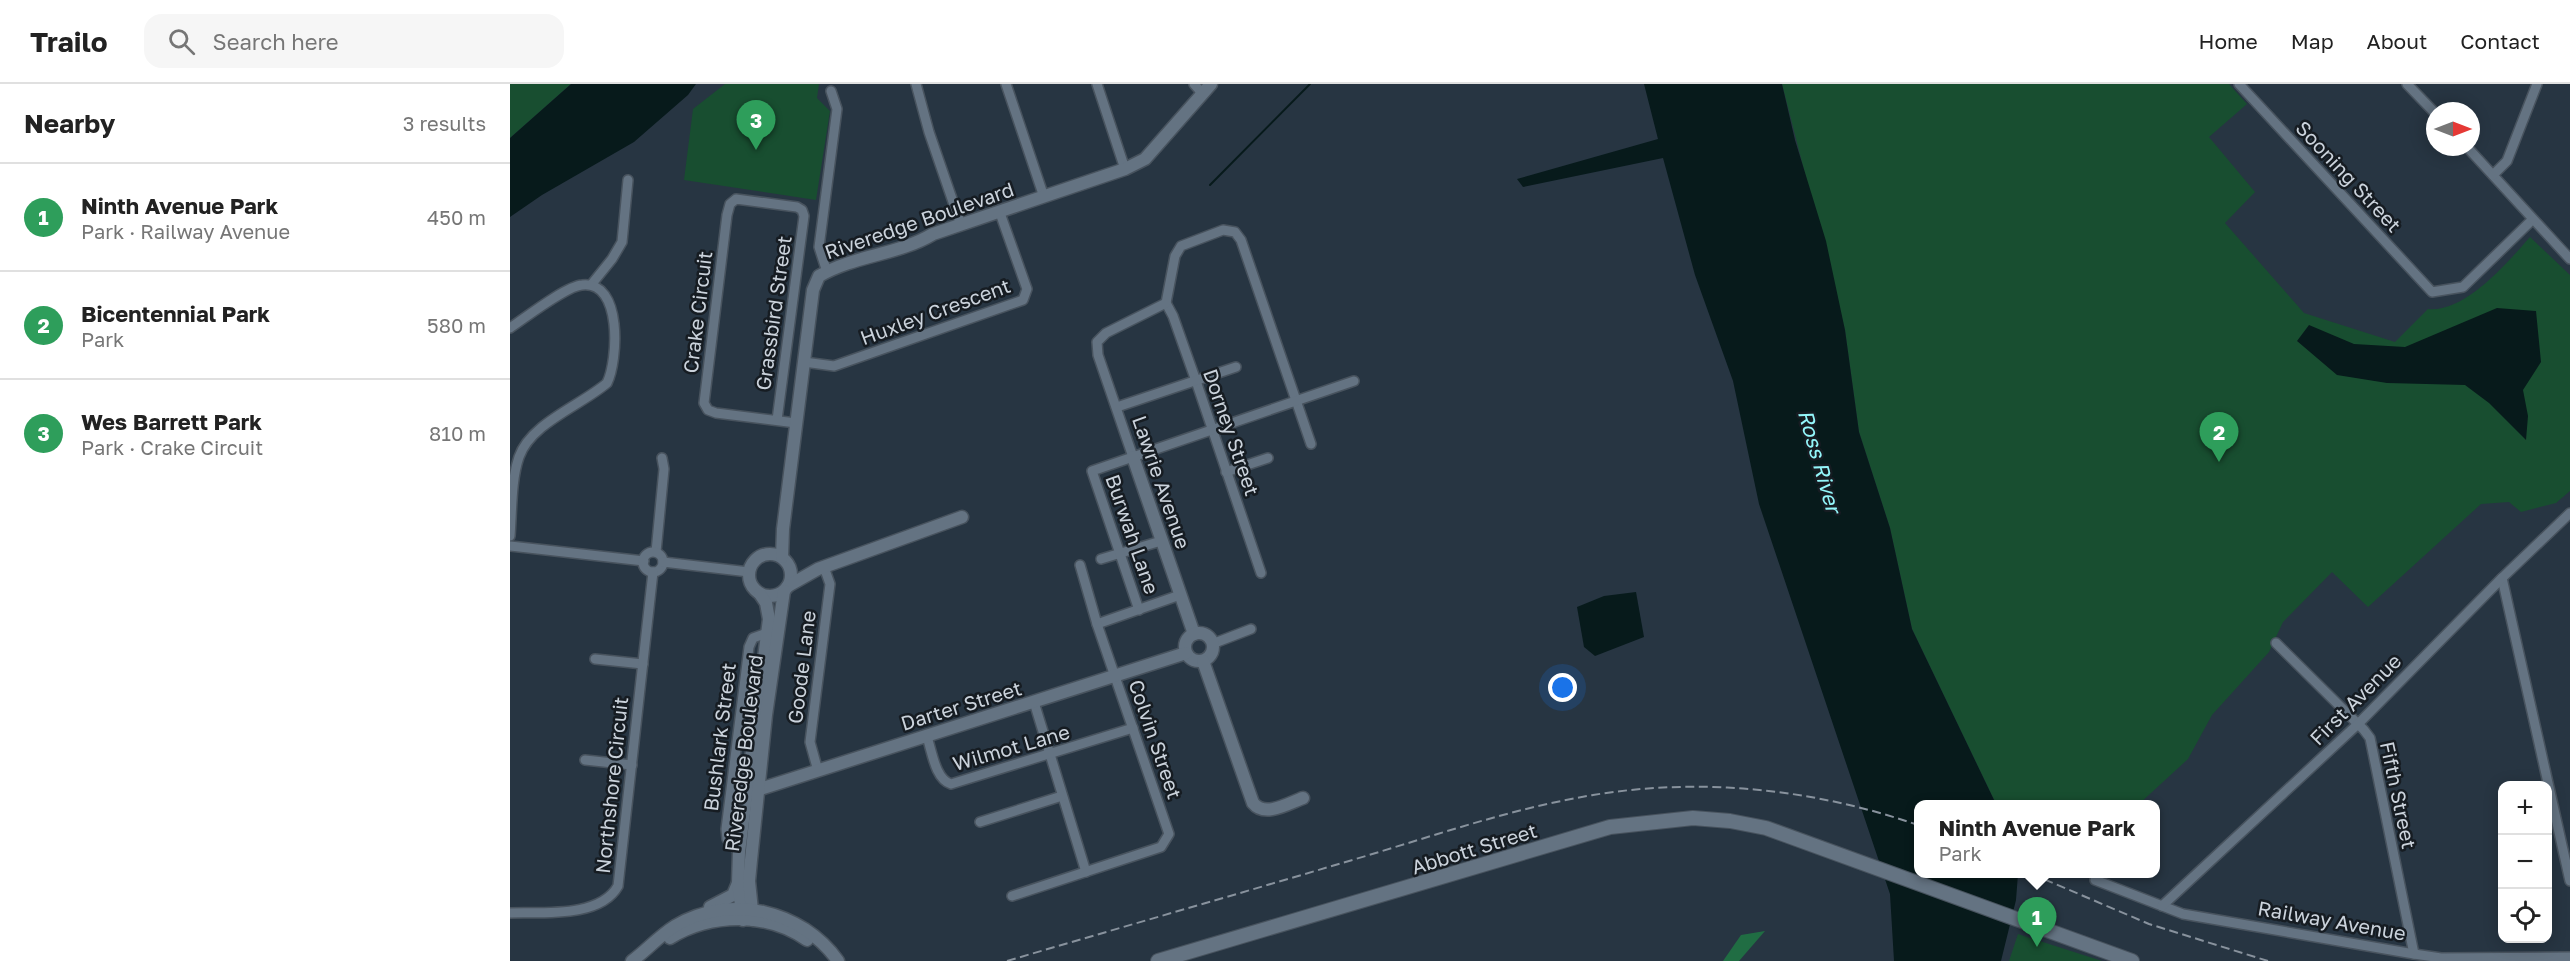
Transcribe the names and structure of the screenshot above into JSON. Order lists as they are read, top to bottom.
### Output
{
  "streets": {
    "main road": ["Abbott Street"],
    "street": [
      "Sooning Street",
      "Riveredge Boulevard",
      "Huxley Crescent",
      "Crake Circuit",
      "Grassbird Street",
      "Dorney Street",
      "Lawrie Avenue",
      "Burwah Lane",
      "Goode Lane",
      "First Avenue",
      "Darter Street",
      "Bushlark Street",
      "Colvin Street",
      "Wilmot Lane",
      "Northshore Circuit",
      "Fifth Street",
      "Railway Avenue"
    ]
  },
  "crossings": [
    ["Riveredge Boulevard", "Huxley Crescent"],
    ["Riveredge Boulevard", "Crake Circuit"],
    ["Riveredge Boulevard", "Darter Street"],
    ["Riveredge Boulevard", "Bushlark Street"],
    ["Crake Circuit", "Grassbird Street"],
    ["Dorney Street", "Lawrie Avenue"],
    ["Lawrie Avenue", "Burwah Lane"],
    ["Lawrie Avenue", "Darter Street"],
    ["Goode Lane", "Darter Street"],
    ["First Avenue", "Fifth Street"],
    ["First Avenue", "Railway Avenue"],
    ["Darter Street", "Colvin Street"],
    ["Darter Street", "Wilmot Lane"],
    ["Colvin Street", "Wilmot Lane"],
    ["Fifth Street", "Railway Avenue"]
  ],
  "water": ["Ross River"],
  "north": "right",
  "page": {
    "header": "Trailo",
    "search": "Search here",
    "nav": [
      "Home",
      "Map",
      "About",
      "Contact"
    ],
    "heading": ["Nearby", "3 results"],
    "pins": ["3", "2", "1"],
    "list": [
      {
        "mark": "1",
        "name": "Ninth Avenue Park",
        "note": "Park · Railway Avenue",
        "value": "450 m"
      },
      {
        "mark": "2",
        "name": "Bicentennial Park",
        "note": "Park",
        "value": "580 m"
      },
      {
        "mark": "3",
        "name": "Wes Barrett Park",
        "note": "Park · Crake Circuit",
        "value": "810 m"
      }
    ],
    "map_buttons": ["+", "−"],
    "popup": ["Ninth Avenue Park", "Park"]
  }
}
